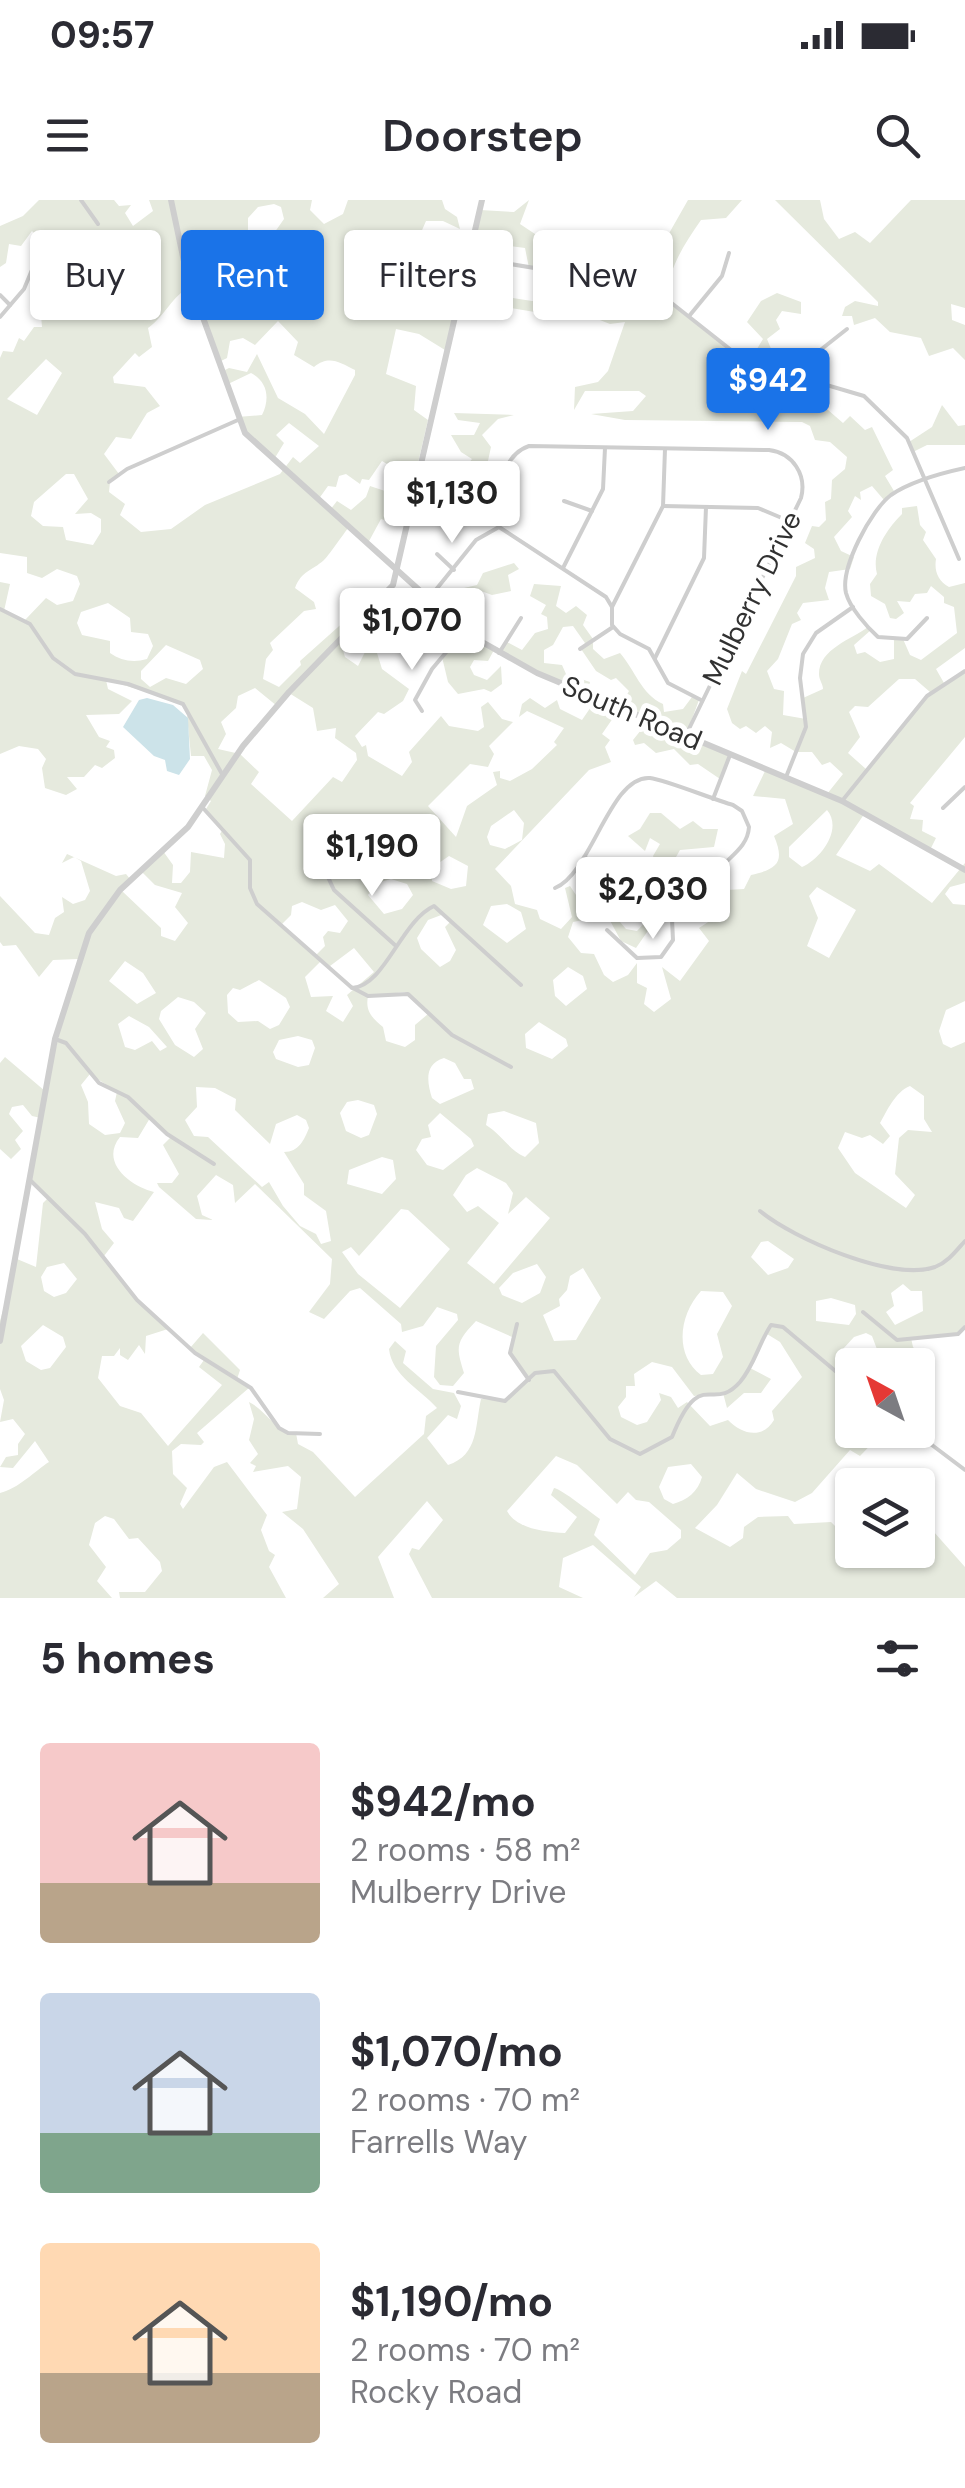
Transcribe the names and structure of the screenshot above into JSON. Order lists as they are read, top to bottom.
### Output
{
  "streets": {
    "street": ["Mulberry Drive", "South Road"]
  },
  "crossings": [
    ["Mulberry Drive", "South Road"]
  ],
  "north": "top left",
  "page": {
    "status": "09:57",
    "header": "Doorstep",
    "chip": [
      "Buy",
      "Rent",
      "Filters",
      "New"
    ],
    "price": [
      "$942",
      "$1,130",
      "$1,070",
      "$1,190",
      "$2,030"
    ],
    "heading": "5 homes",
    "list": [
      {
        "name": "$942/mo",
        "note": "2 rooms · 58 m² · Mulberry Drive"
      },
      {
        "name": "$1,070/mo",
        "note": "2 rooms · 70 m² · Farrells Way"
      },
      {
        "name": "$1,190/mo",
        "note": "2 rooms · 70 m² · Rocky Road"
      }
    ]
  }
}
